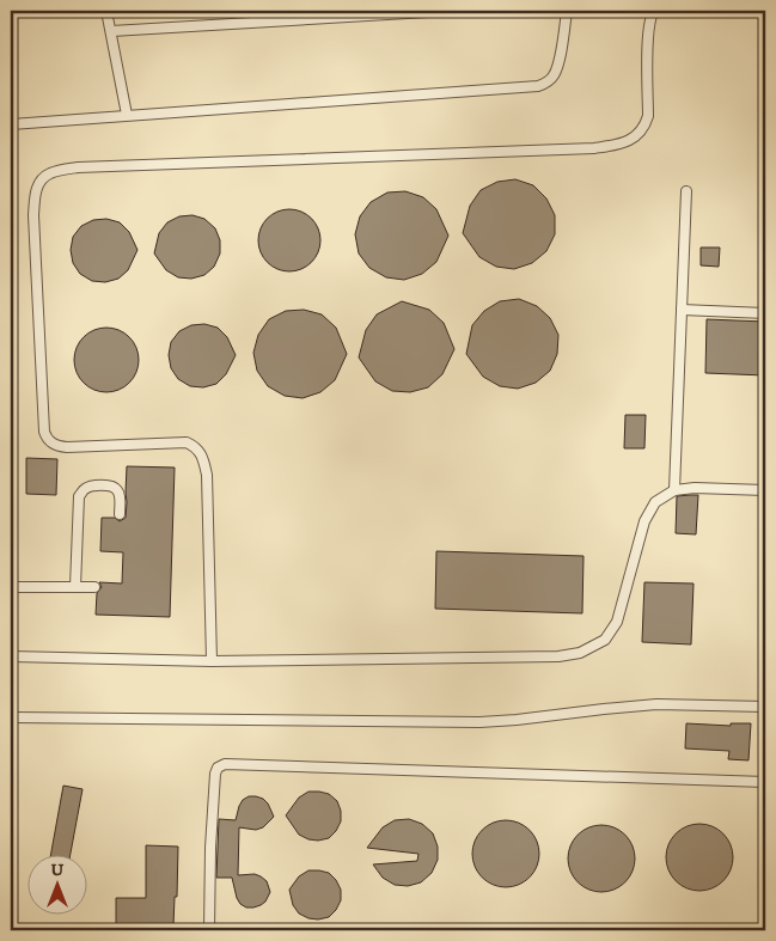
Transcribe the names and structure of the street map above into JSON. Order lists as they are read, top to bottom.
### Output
{
  "north": "top"
}
